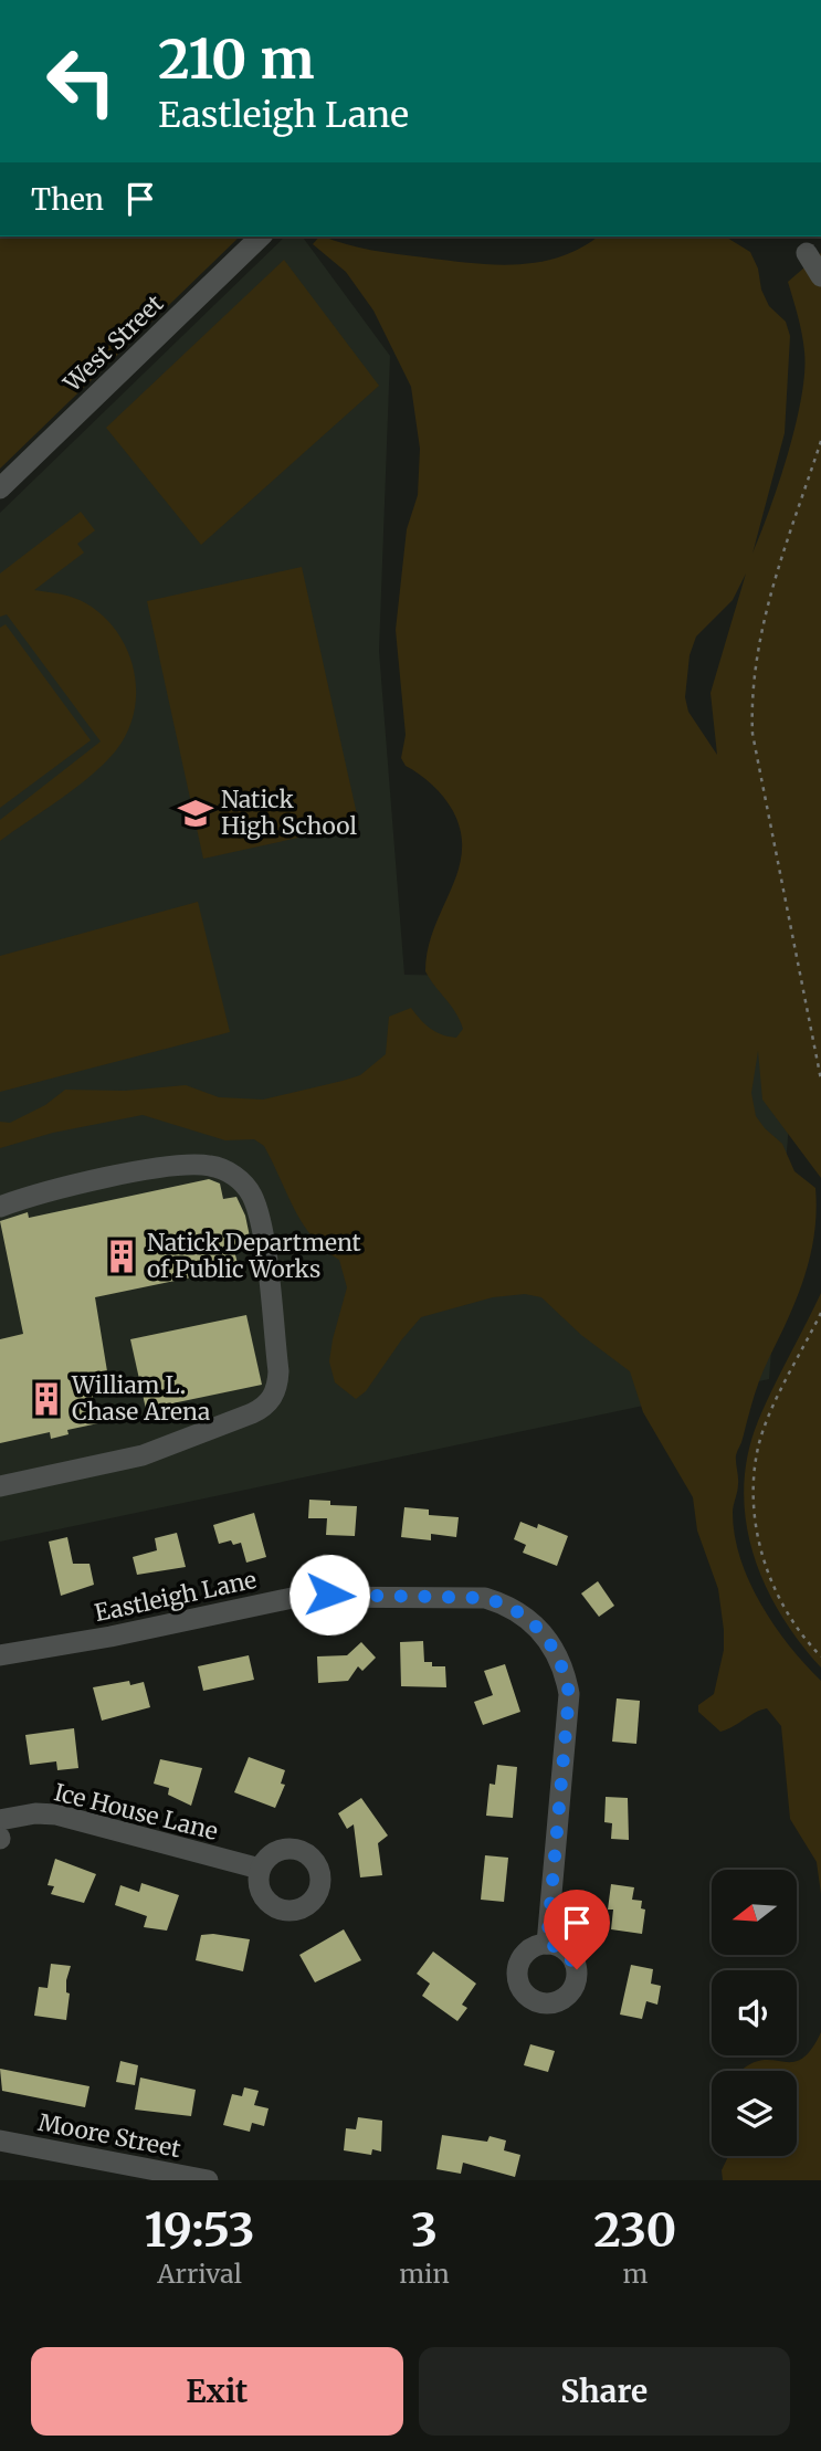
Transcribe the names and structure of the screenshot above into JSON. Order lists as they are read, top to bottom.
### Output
{
  "streets": {
    "street": [
      "West Street",
      "Eastleigh Lane",
      "Ice House Lane",
      "Moore Street"
    ]
  },
  "places": {
    "school or university": ["Natick High School"],
    "building": ["Natick Department of Public Works", "William L. Chase Arena"]
  },
  "north": "left",
  "page": {
    "turn": ["210 m", "Eastleigh Lane"],
    "then": "Then",
    "eta": [
      "19:53",
      "Arrival",
      "3",
      "min",
      "230",
      "m"
    ],
    "buttons": ["Exit", "Share"]
  }
}
